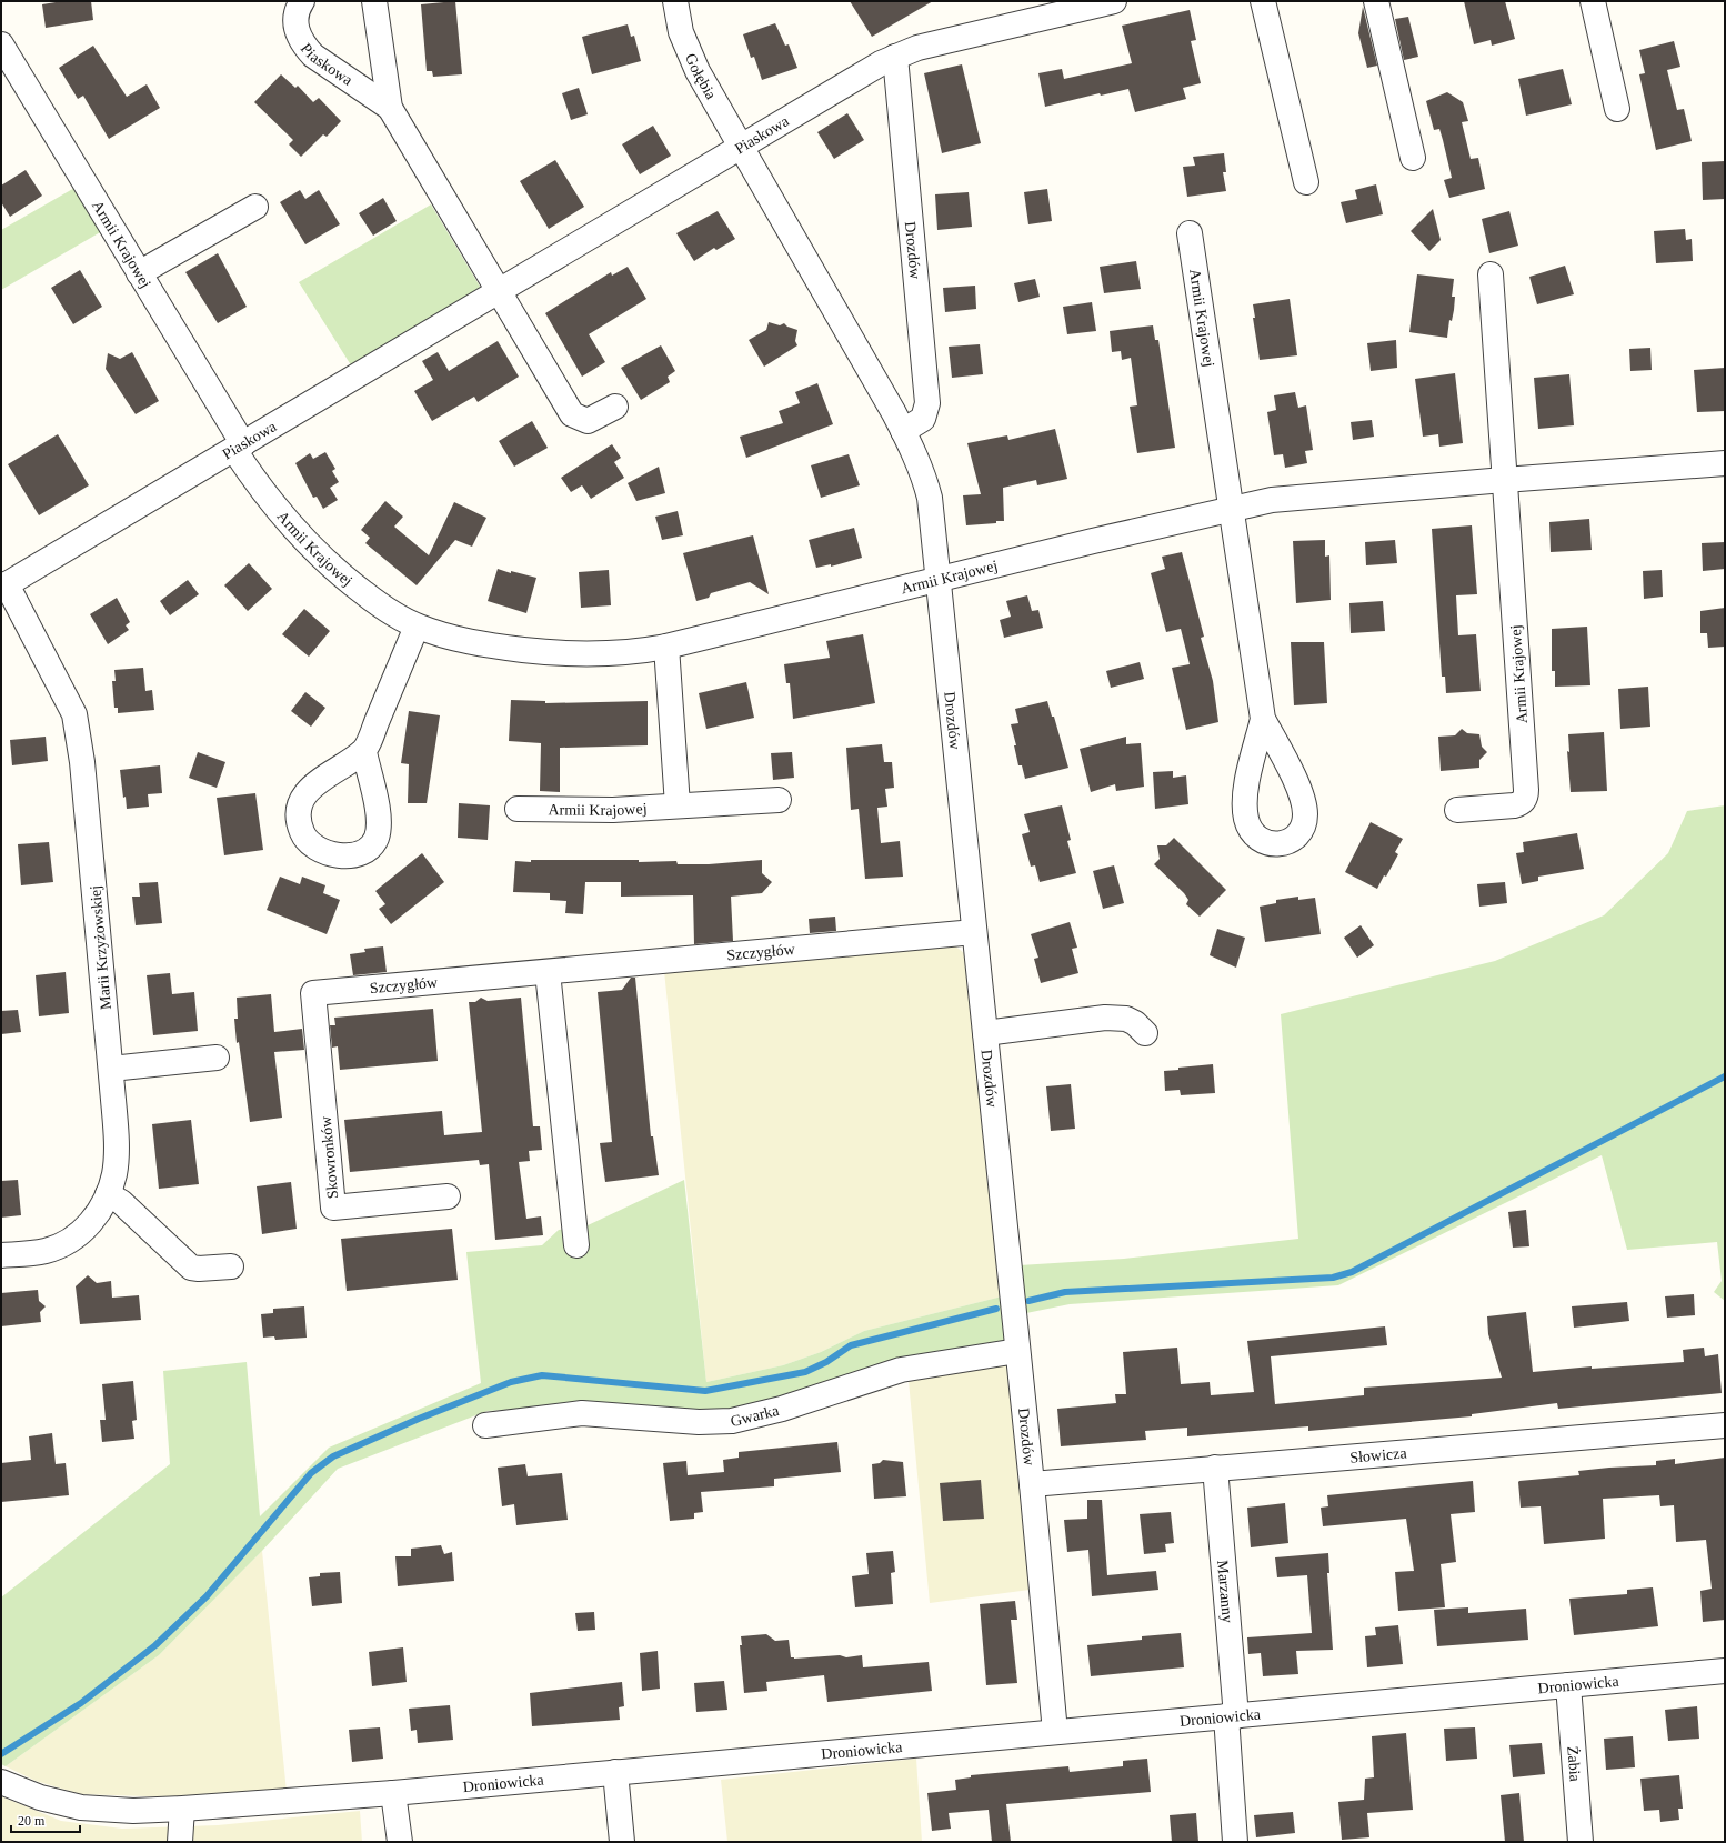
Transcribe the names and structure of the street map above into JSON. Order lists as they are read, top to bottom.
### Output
{
  "streets": {
    "street": [
      "Piaskowa",
      "Gołębia",
      "Armii Krajowej",
      "Drozdów",
      "Marii Krzyżowskiej",
      "Szczygłów",
      "Skowronków",
      "Gwarka",
      "Słowicza",
      "Marzanny",
      "Droniowicka",
      "Żabia"
    ]
  },
  "crossings": [
    ["Piaskowa", "Gołębia"],
    ["Piaskowa", "Armii Krajowej"],
    ["Piaskowa", "Drozdów"],
    ["Piaskowa", "Marii Krzyżowskiej"],
    ["Gołębia", "Drozdów"],
    ["Armii Krajowej", "Drozdów"],
    ["Drozdów", "Szczygłów"],
    ["Drozdów", "Gwarka"],
    ["Drozdów", "Słowicza"],
    ["Drozdów", "Droniowicka"],
    ["Szczygłów", "Skowronków"],
    ["Słowicza", "Marzanny"],
    ["Marzanny", "Droniowicka"],
    ["Droniowicka", "Żabia"]
  ],
  "scale_bar": "20 m"
}
